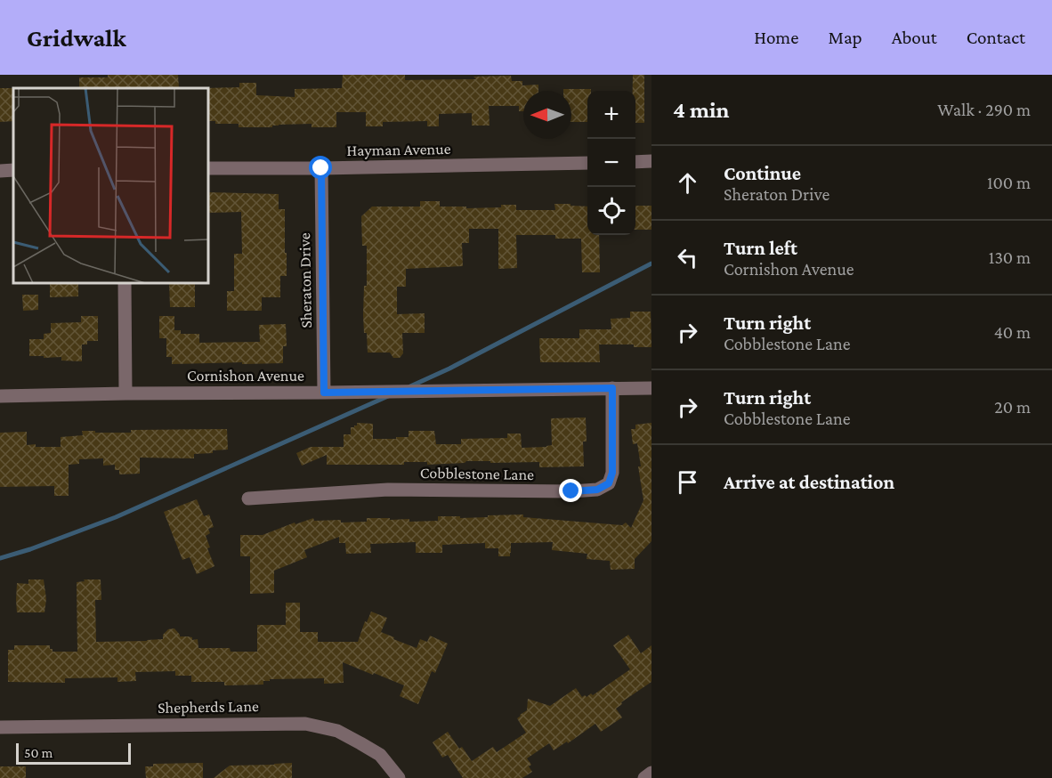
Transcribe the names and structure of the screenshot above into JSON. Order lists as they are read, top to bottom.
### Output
{
  "streets": {
    "street": [
      "Hayman Avenue",
      "Sheraton Drive",
      "Cornishon Avenue",
      "Cobblestone Lane",
      "Shepherds Lane"
    ]
  },
  "crossings": [
    ["Hayman Avenue", "Sheraton Drive"],
    ["Sheraton Drive", "Cornishon Avenue"],
    ["Cornishon Avenue", "Cobblestone Lane"]
  ],
  "scale_bar": "50 m",
  "north": "left",
  "page": {
    "header": "Gridwalk",
    "nav": [
      "Home",
      "Map",
      "About",
      "Contact"
    ],
    "heading": ["4 min", "Walk · 290 m"],
    "map_buttons": ["+", "−"],
    "list": [
      ["Continue", "Sheraton Drive", "100 m"],
      ["Turn left", "Cornishon Avenue", "130 m"],
      ["Turn right", "Cobblestone Lane", "40 m"],
      ["Turn right", "Cobblestone Lane", "20 m"],
      "Arrive at destination"
    ],
    "scale": "50 m"
  }
}
